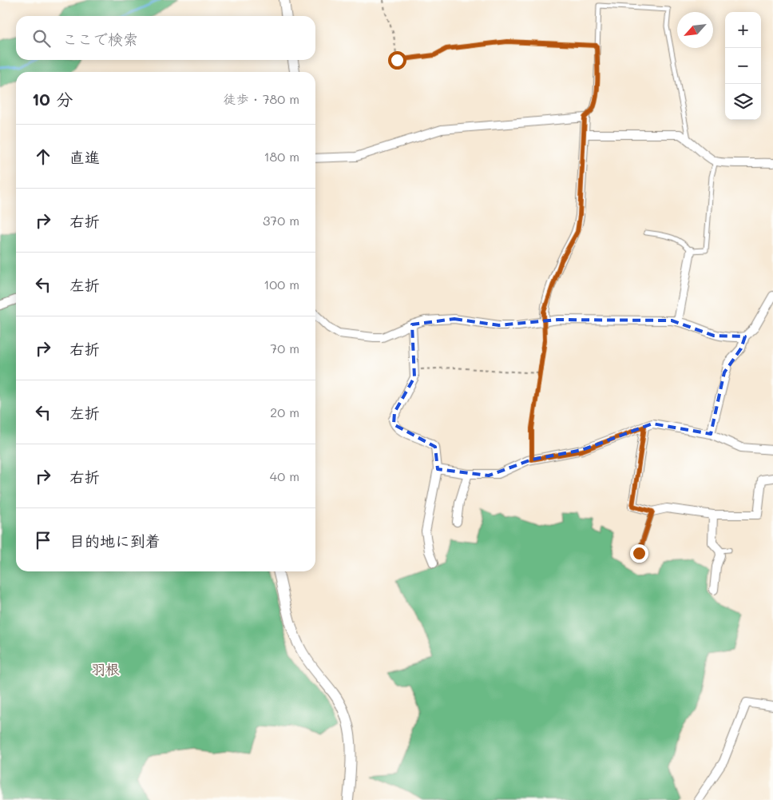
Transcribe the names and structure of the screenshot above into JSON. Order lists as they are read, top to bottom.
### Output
{
  "districts": ["羽根"],
  "north": "bottom left",
  "page": {
    "map_buttons": ["+", "−"],
    "search": "ここで検索",
    "heading": ["10 分", "徒歩 · 780 m"],
    "list": [
      ["直進", "180 m"],
      ["右折", "370 m"],
      ["左折", "100 m"],
      ["右折", "70 m"],
      ["左折", "20 m"],
      ["右折", "40 m"],
      "目的地に到着"
    ]
  }
}
